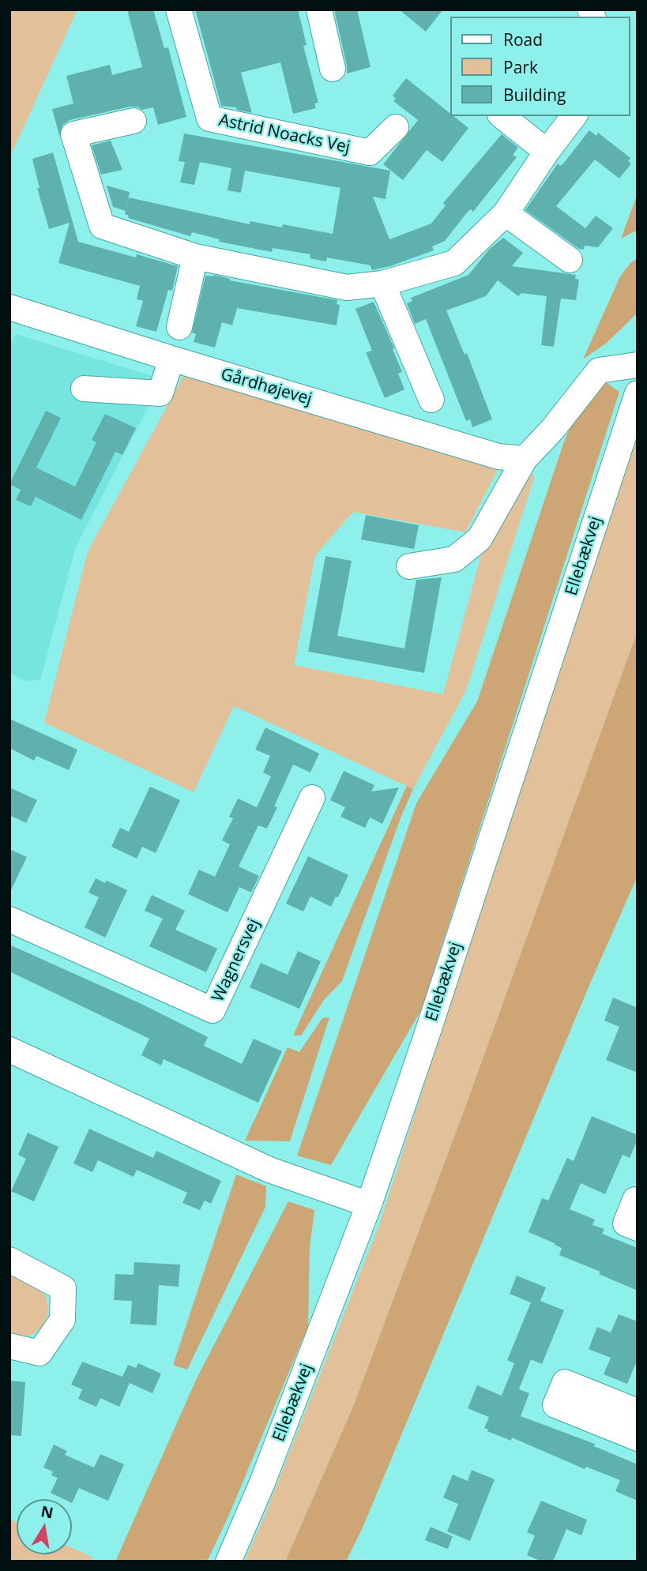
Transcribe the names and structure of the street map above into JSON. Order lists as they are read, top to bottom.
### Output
{
  "streets": {
    "street": [
      "Astrid Noacks Vej",
      "Gårdhøjevej",
      "Ellebækvej",
      "Wagnersvej"
    ]
  },
  "legend": ["Road", "Park", "Building"],
  "north": "top"
}
